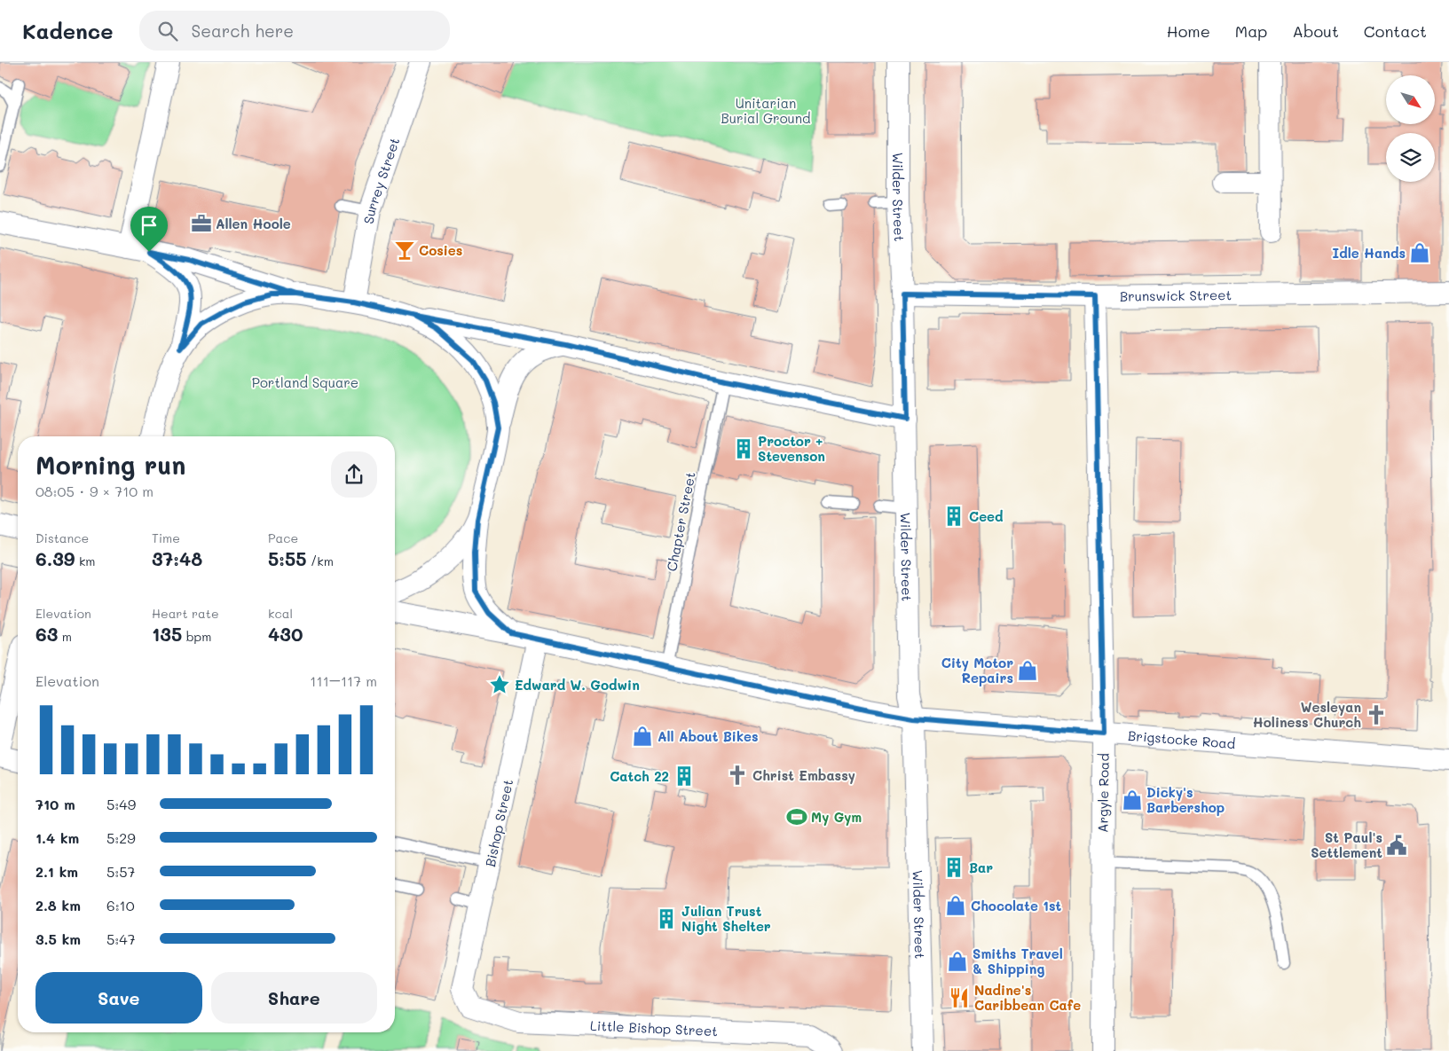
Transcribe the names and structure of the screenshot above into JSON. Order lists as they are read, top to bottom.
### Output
{
  "streets": {
    "street": [
      "Surrey Street",
      "Wilder Street",
      "Brunswick Street",
      "Brigstocke Road",
      "Argyle Road",
      "Bishop Street",
      "Little Bishop Street"
    ],
    "lane": ["Chapter Street"]
  },
  "crossings": [
    ["Wilder Street", "Brunswick Street"],
    ["Wilder Street", "Brigstocke Road"],
    ["Brunswick Street", "Argyle Road"],
    ["Chapter Street", "Brigstocke Road"],
    ["Brigstocke Road", "Argyle Road"],
    ["Brigstocke Road", "Bishop Street"],
    ["Bishop Street", "Little Bishop Street"]
  ],
  "parks": ["Unitarian Burial Ground", "Portland Square"],
  "places": {
    "office": ["Allen Hoole"],
    "bar": ["Cosies"],
    "shop": [
      "Idle Hands",
      "City Motor Repairs",
      "All About Bikes",
      "Dicky's Barbershop",
      "Chocolate 1st",
      "Smiths Travel & Shipping"
    ],
    "building": [
      "Proctor + Stevenson",
      "Ceed",
      "Catch 22",
      "Bar",
      "Julian Trust Night Shelter"
    ],
    "place": ["Edward W. Godwin"],
    "church": ["Wesleyan Holiness Church", "Christ Embassy"],
    "sports": ["My Gym"],
    "public building": ["St Paul's Settlement"],
    "restaurant": ["Nadine's Caribbean Cafe"]
  },
  "north": "bottom right",
  "page": {
    "header": "Kadence",
    "search": "Search here",
    "nav": [
      "Home",
      "Map",
      "About",
      "Contact"
    ],
    "heading": ["Morning run", "08:05 · 9 × 710 m"],
    "stats": [
      ["Distance", "6.39 km"],
      ["Time", "37:48"],
      ["Pace", "5:55 /km"],
      ["Elevation", "63 m"],
      ["Heart rate", "135 bpm"],
      ["kcal", "430"]
    ],
    "chart": ["Elevation", "111–117 m"],
    "list": [
      {
        "name": "710 m",
        "note": "5:49"
      },
      {
        "name": "1.4 km",
        "note": "5:29"
      },
      {
        "name": "2.1 km",
        "note": "5:57"
      },
      {
        "name": "2.8 km",
        "note": "6:10"
      },
      {
        "name": "3.5 km",
        "note": "5:47"
      }
    ],
    "buttons": ["Save", "Share"]
  }
}
